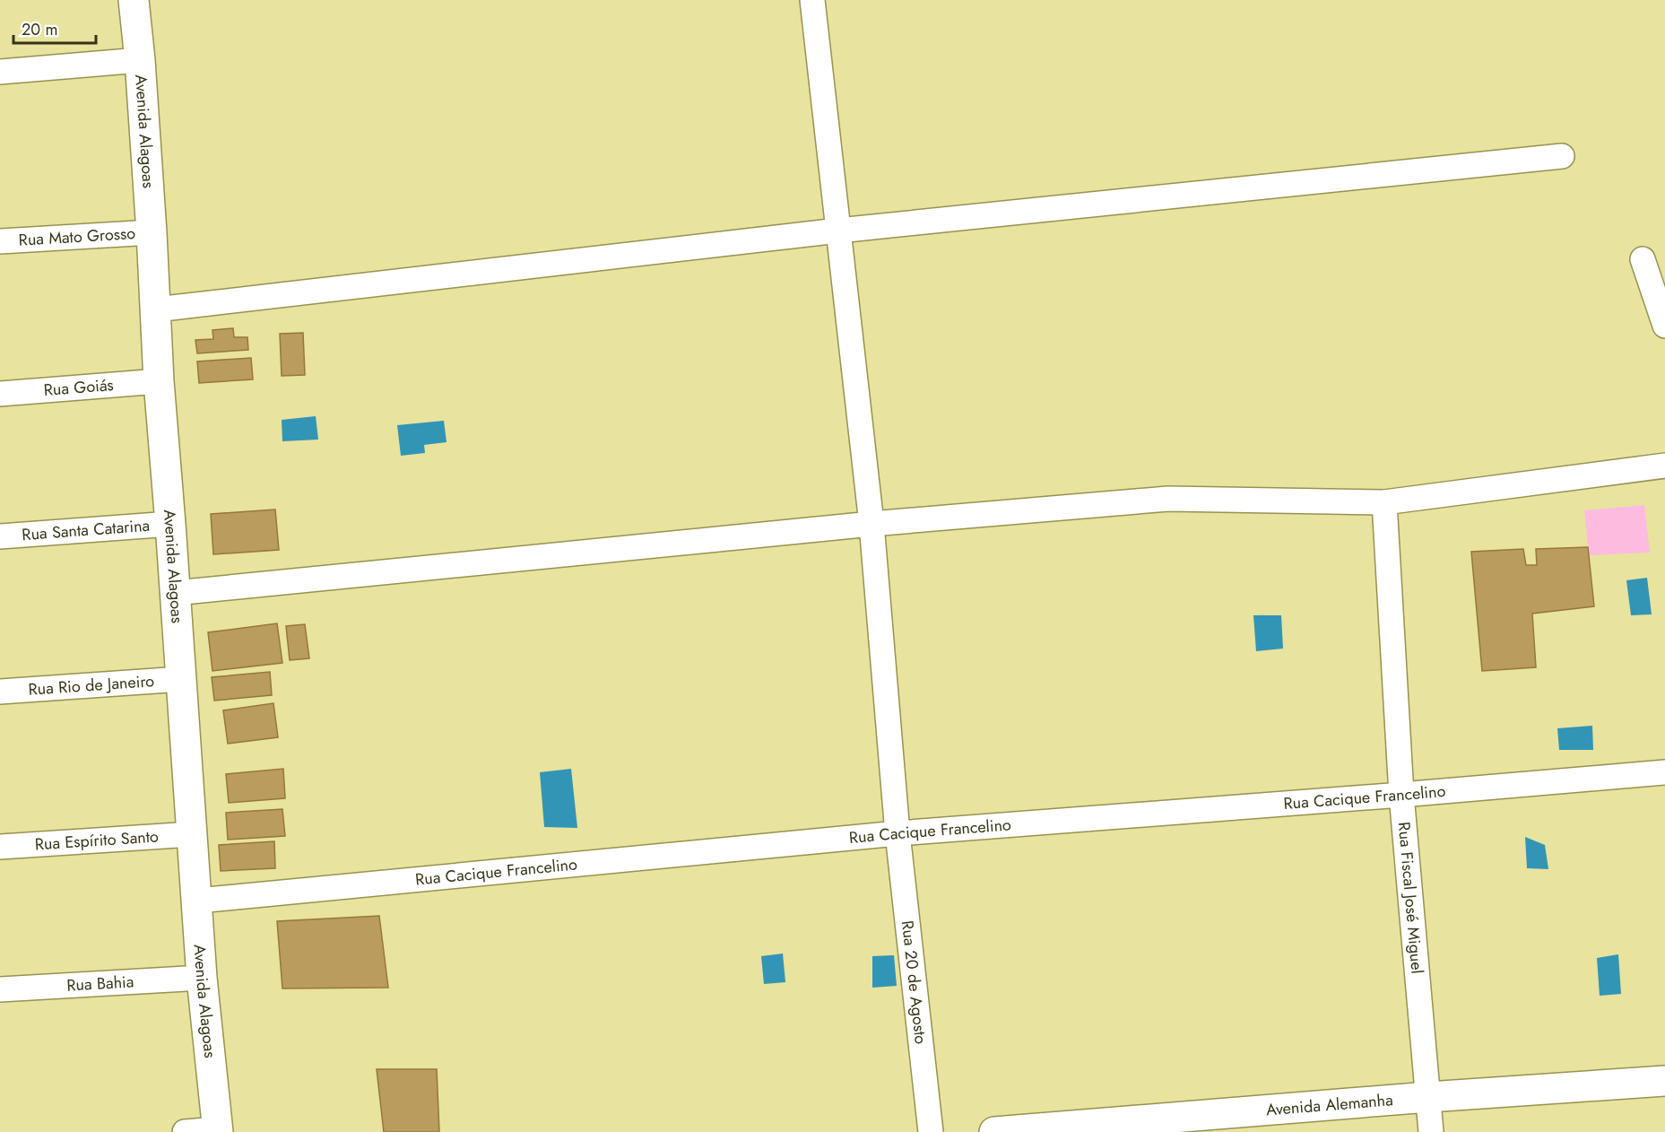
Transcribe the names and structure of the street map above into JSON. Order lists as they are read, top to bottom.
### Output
{
  "streets": {
    "street": [
      "Avenida Alagoas",
      "Rua Mato Grosso",
      "Rua Goiás",
      "Rua Santa Catarina",
      "Rua Rio de Janeiro",
      "Rua Cacique Francelino",
      "Rua Espírito Santo",
      "Rua Fiscal José Miguel",
      "Rua 20 de Agosto",
      "Rua Bahia",
      "Avenida Alemanha"
    ]
  },
  "crossings": [
    ["Avenida Alagoas", "Rua Mato Grosso"],
    ["Avenida Alagoas", "Rua Goiás"],
    ["Avenida Alagoas", "Rua Santa Catarina"],
    ["Avenida Alagoas", "Rua Rio de Janeiro"],
    ["Avenida Alagoas", "Rua Cacique Francelino"],
    ["Avenida Alagoas", "Rua Espírito Santo"],
    ["Avenida Alagoas", "Rua Bahia"],
    ["Rua Cacique Francelino", "Rua Fiscal José Miguel"],
    ["Rua Cacique Francelino", "Rua 20 de Agosto"],
    ["Rua Fiscal José Miguel", "Avenida Alemanha"]
  ],
  "scale_bar": "20 m"
}
